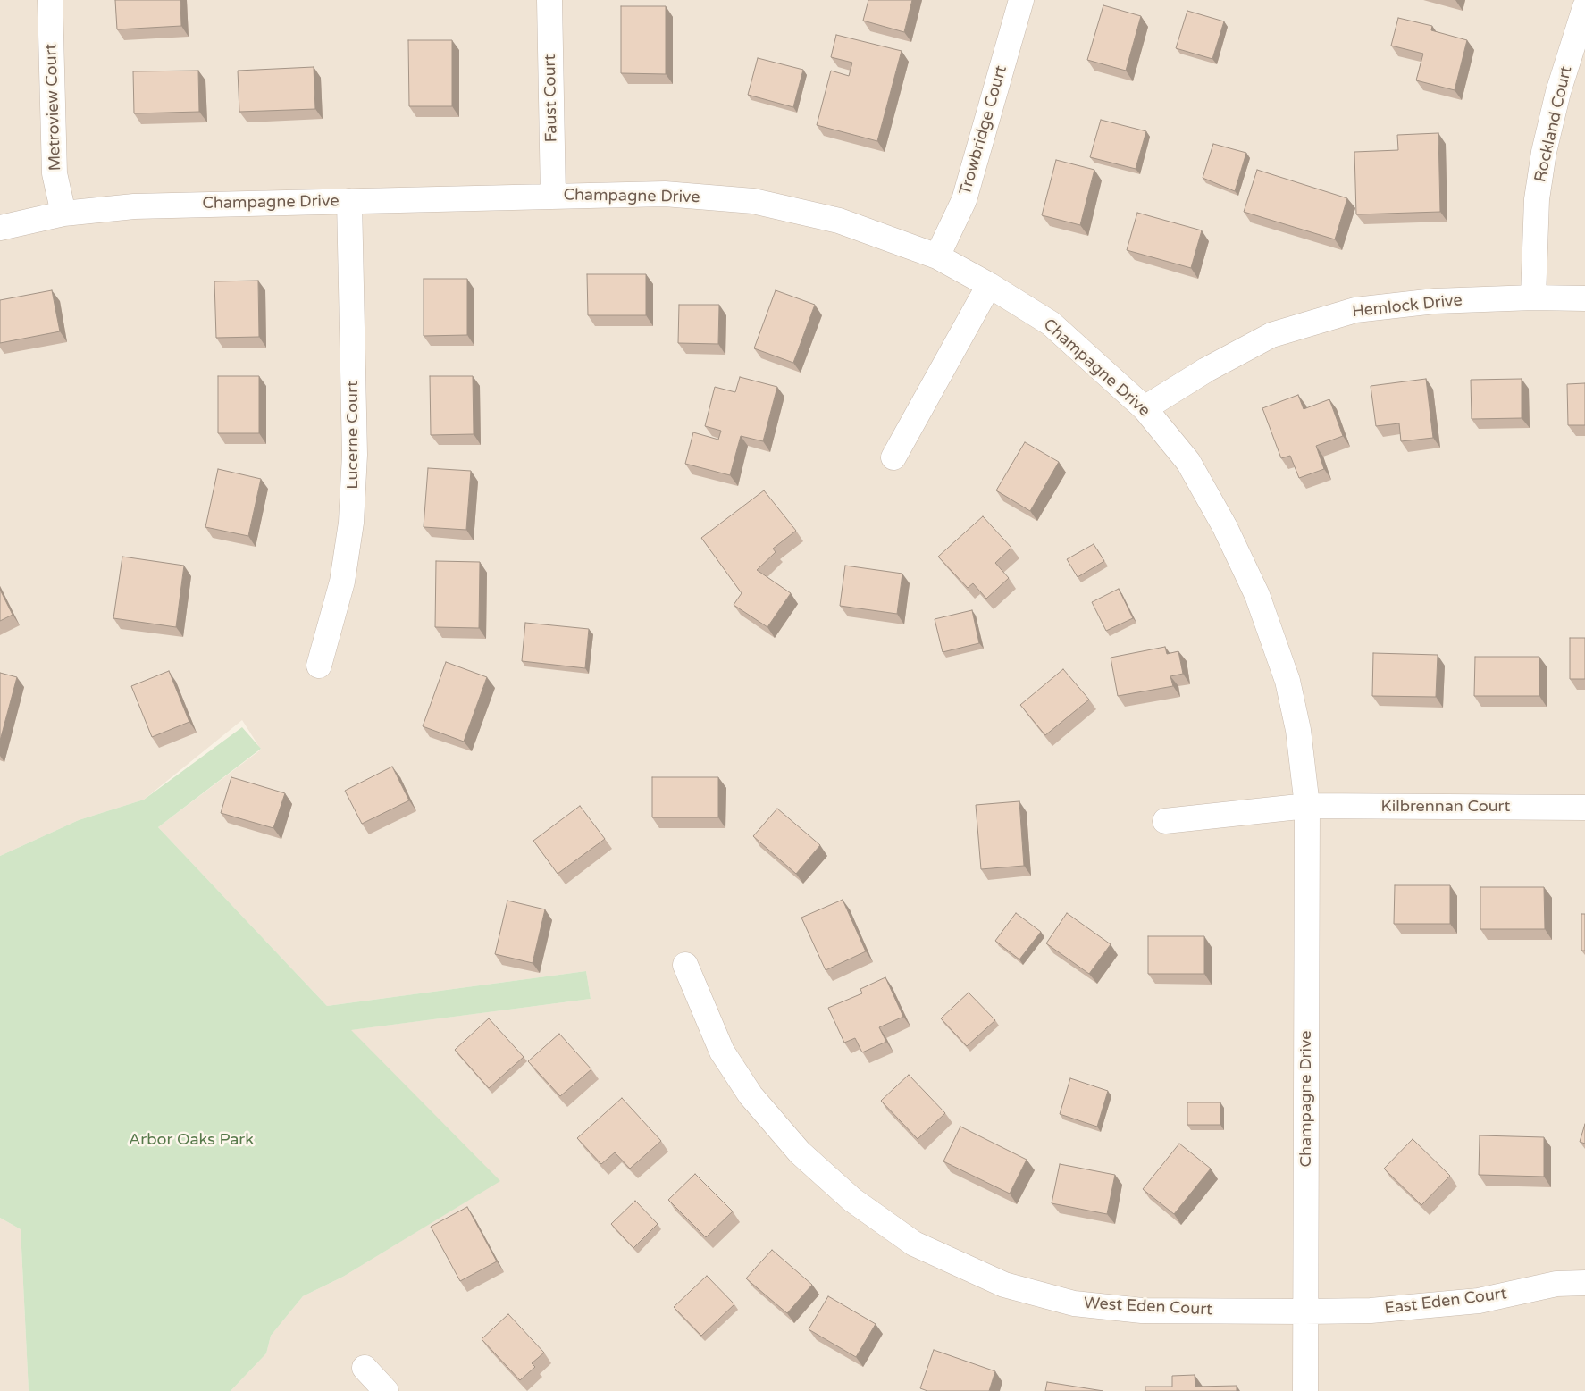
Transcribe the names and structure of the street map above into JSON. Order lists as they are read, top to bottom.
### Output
{
  "streets": {
    "street": [
      "Faust Court",
      "Metroview Court",
      "Rockland Court",
      "Trowbridge Court",
      "Champagne Drive",
      "Hemlock Drive",
      "Lucerne Court",
      "Kilbrennan Court",
      "East Eden Court",
      "West Eden Court"
    ]
  },
  "crossings": [
    ["Faust Court", "Champagne Drive"],
    ["Metroview Court", "Champagne Drive"],
    ["Rockland Court", "Hemlock Drive"],
    ["Trowbridge Court", "Champagne Drive"],
    ["Champagne Drive", "Hemlock Drive"],
    ["Champagne Drive", "Lucerne Court"],
    ["Champagne Drive", "Kilbrennan Court"],
    ["Champagne Drive", "East Eden Court"],
    ["Champagne Drive", "West Eden Court"],
    ["East Eden Court", "West Eden Court"]
  ],
  "parks": ["Arbor Oaks Park"]
}
